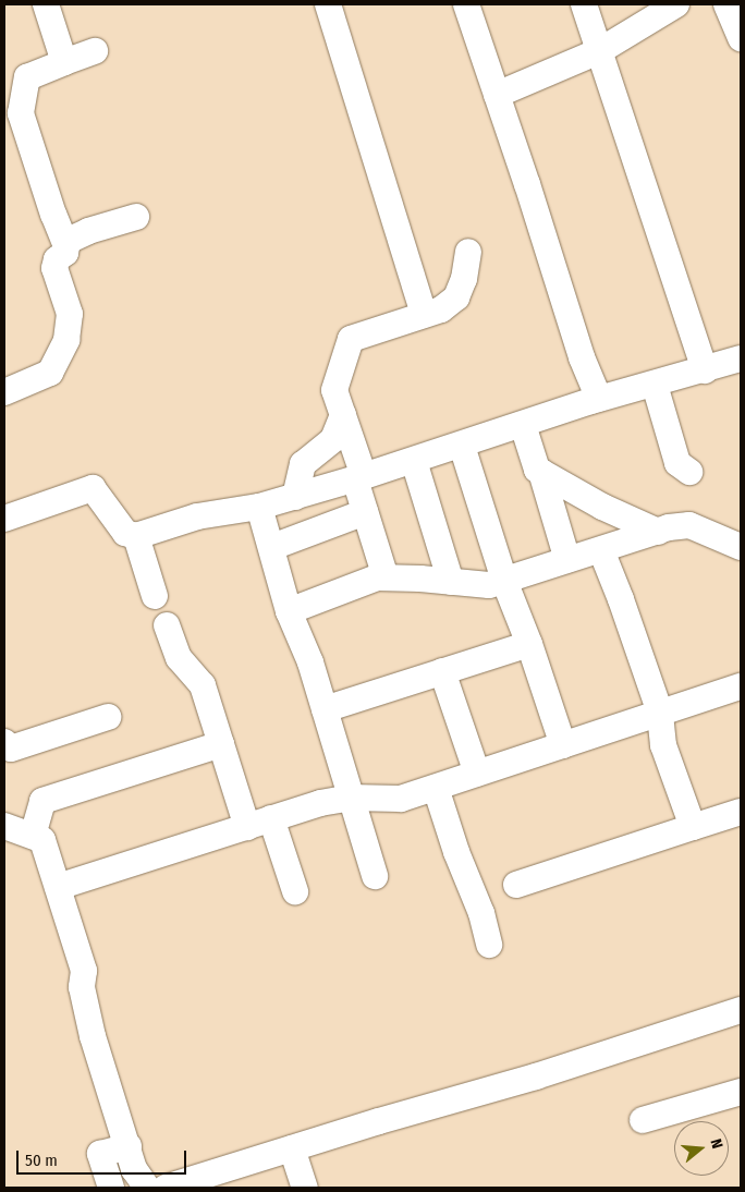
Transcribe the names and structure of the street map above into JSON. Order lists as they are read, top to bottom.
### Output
{
  "scale_bar": "50 m",
  "north": "right"
}
